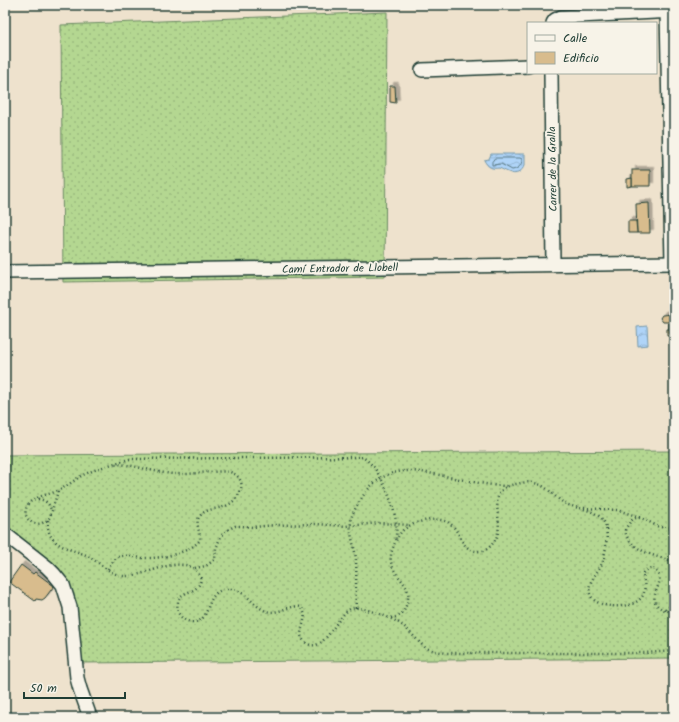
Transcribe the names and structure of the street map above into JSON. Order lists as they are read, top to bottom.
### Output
{
  "streets": {
    "street": ["Carrer de la Gralla", "Camí Entrador de Llobell"]
  },
  "crossings": [
    ["Carrer de la Gralla", "Camí Entrador de Llobell"]
  ],
  "legend": ["Calle", "Edificio"],
  "scale_bar": "50 m"
}
